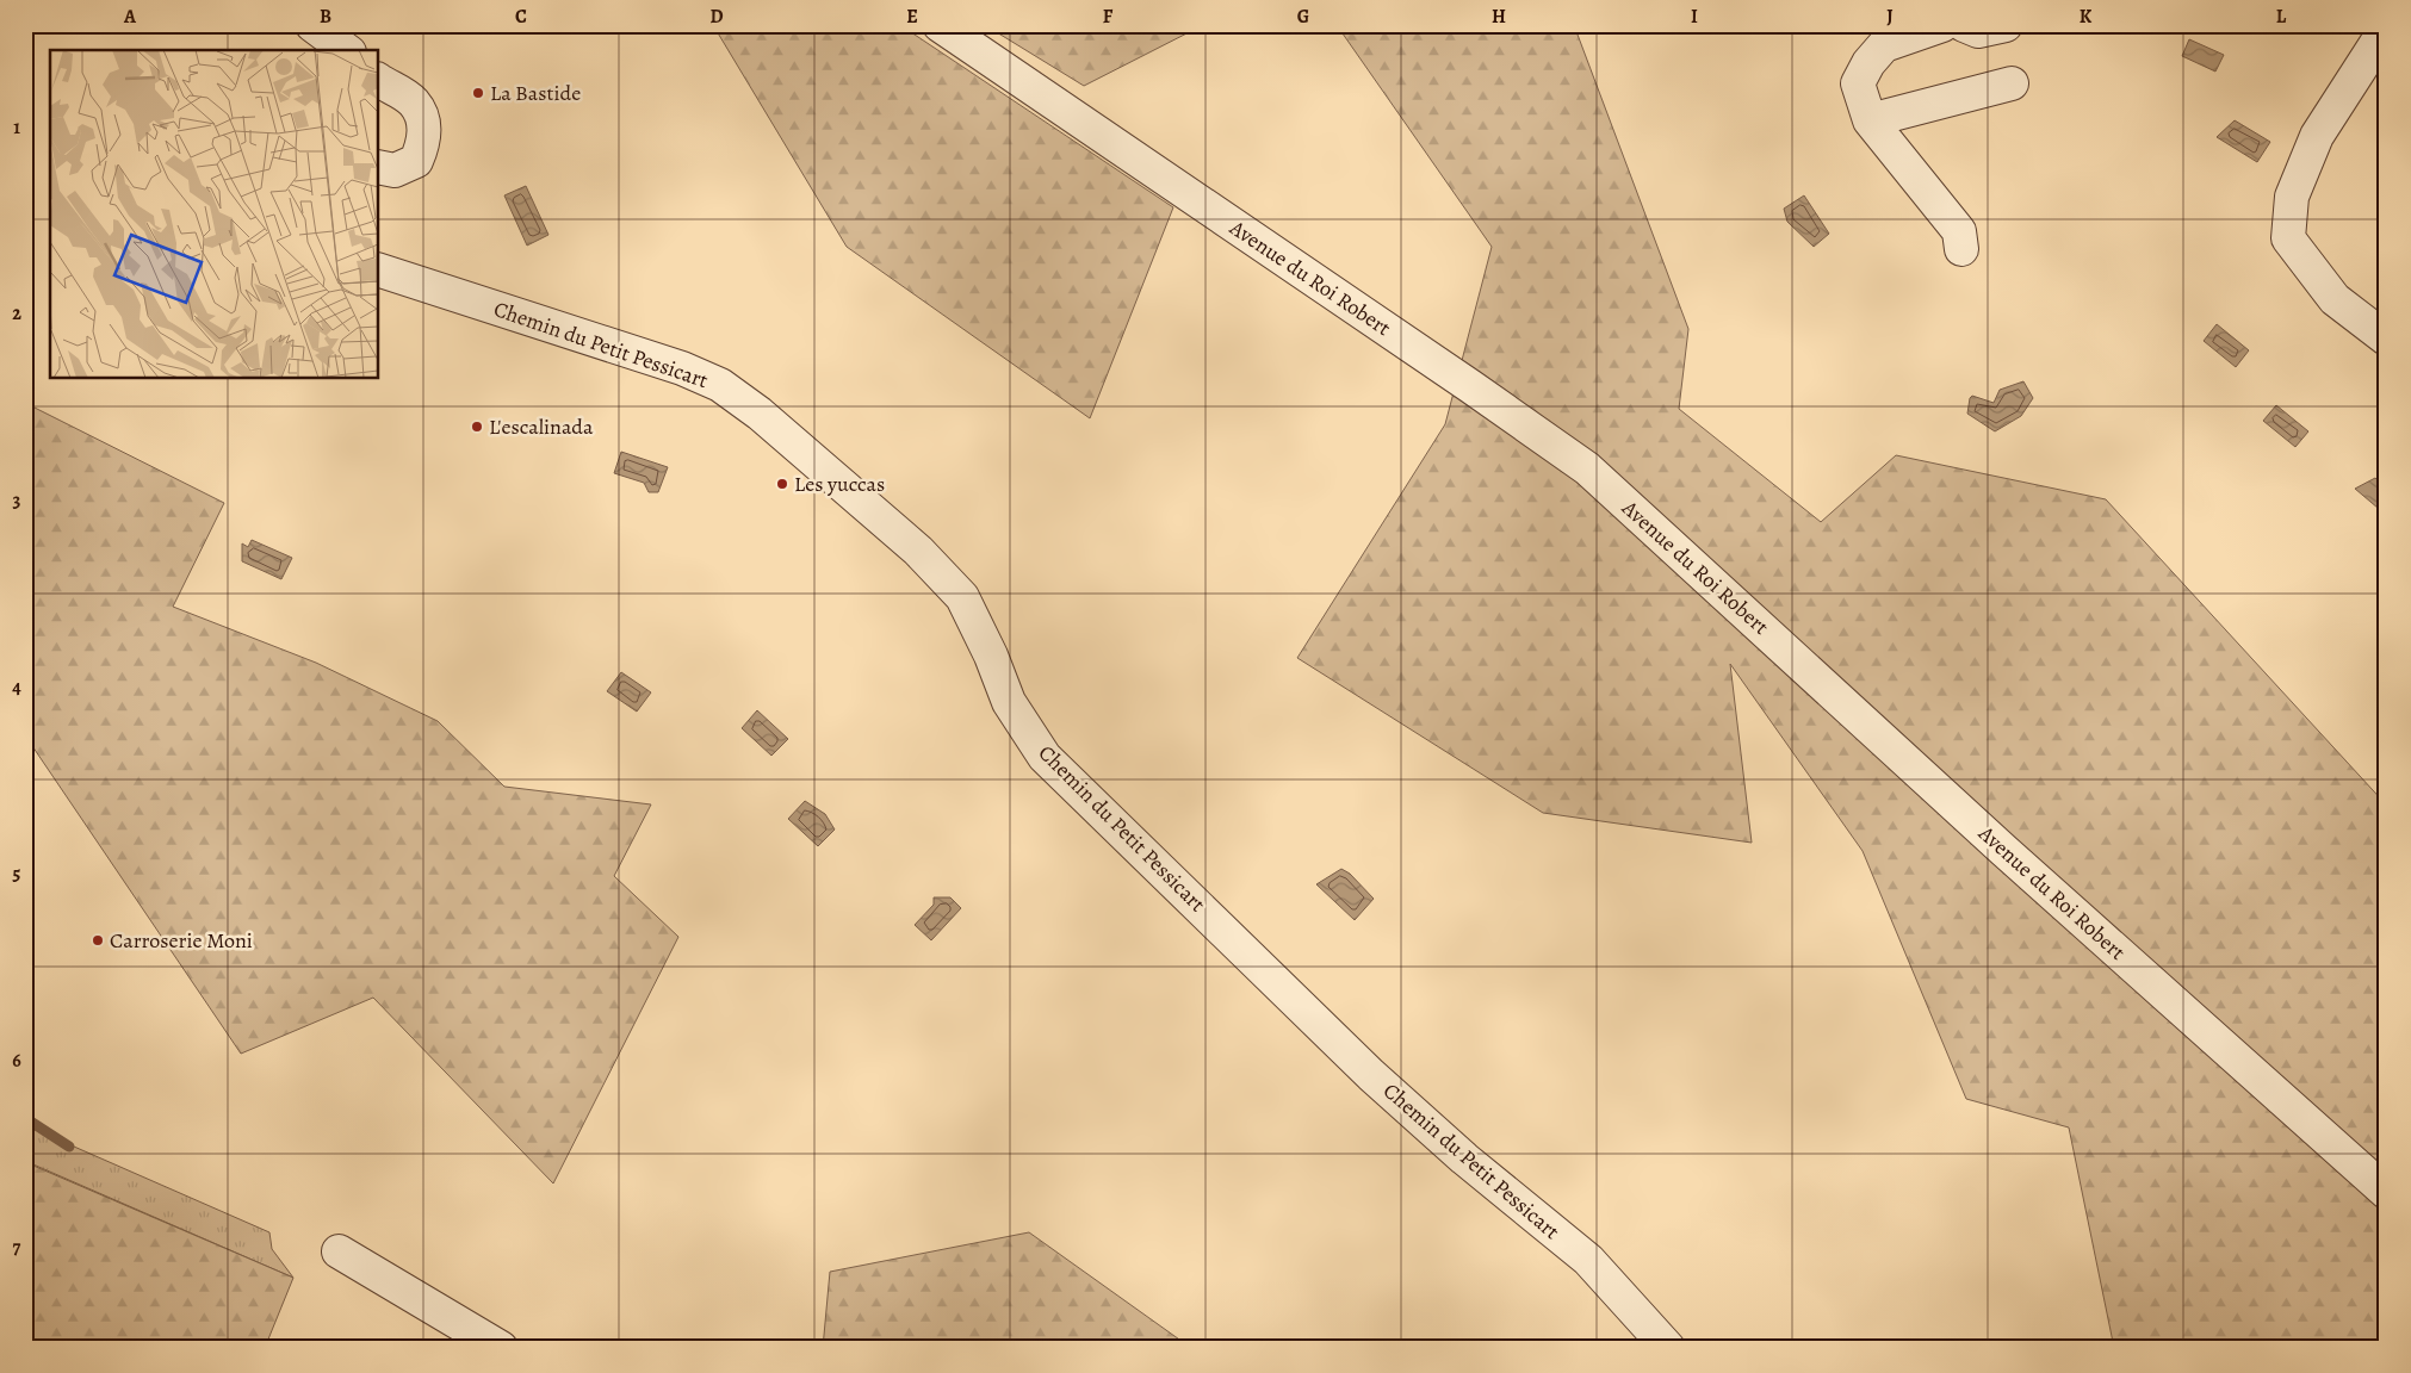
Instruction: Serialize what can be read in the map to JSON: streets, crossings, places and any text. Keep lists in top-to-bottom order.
{
  "streets": {
    "street": ["Avenue du Roi Robert", "Chemin du Petit Pessicart"]
  },
  "places": [
    "La Bastide",
    "L'escalinada",
    "Les yuccas",
    "Carroserie Moni"
  ],
  "grid": {
    "columns": [
      "A",
      "B",
      "C",
      "D",
      "E",
      "F",
      "G",
      "H",
      "I",
      "J",
      "K",
      "L"
    ],
    "rows": [
      "1",
      "2",
      "3",
      "4",
      "5",
      "6",
      "7"
    ]
  }
}
